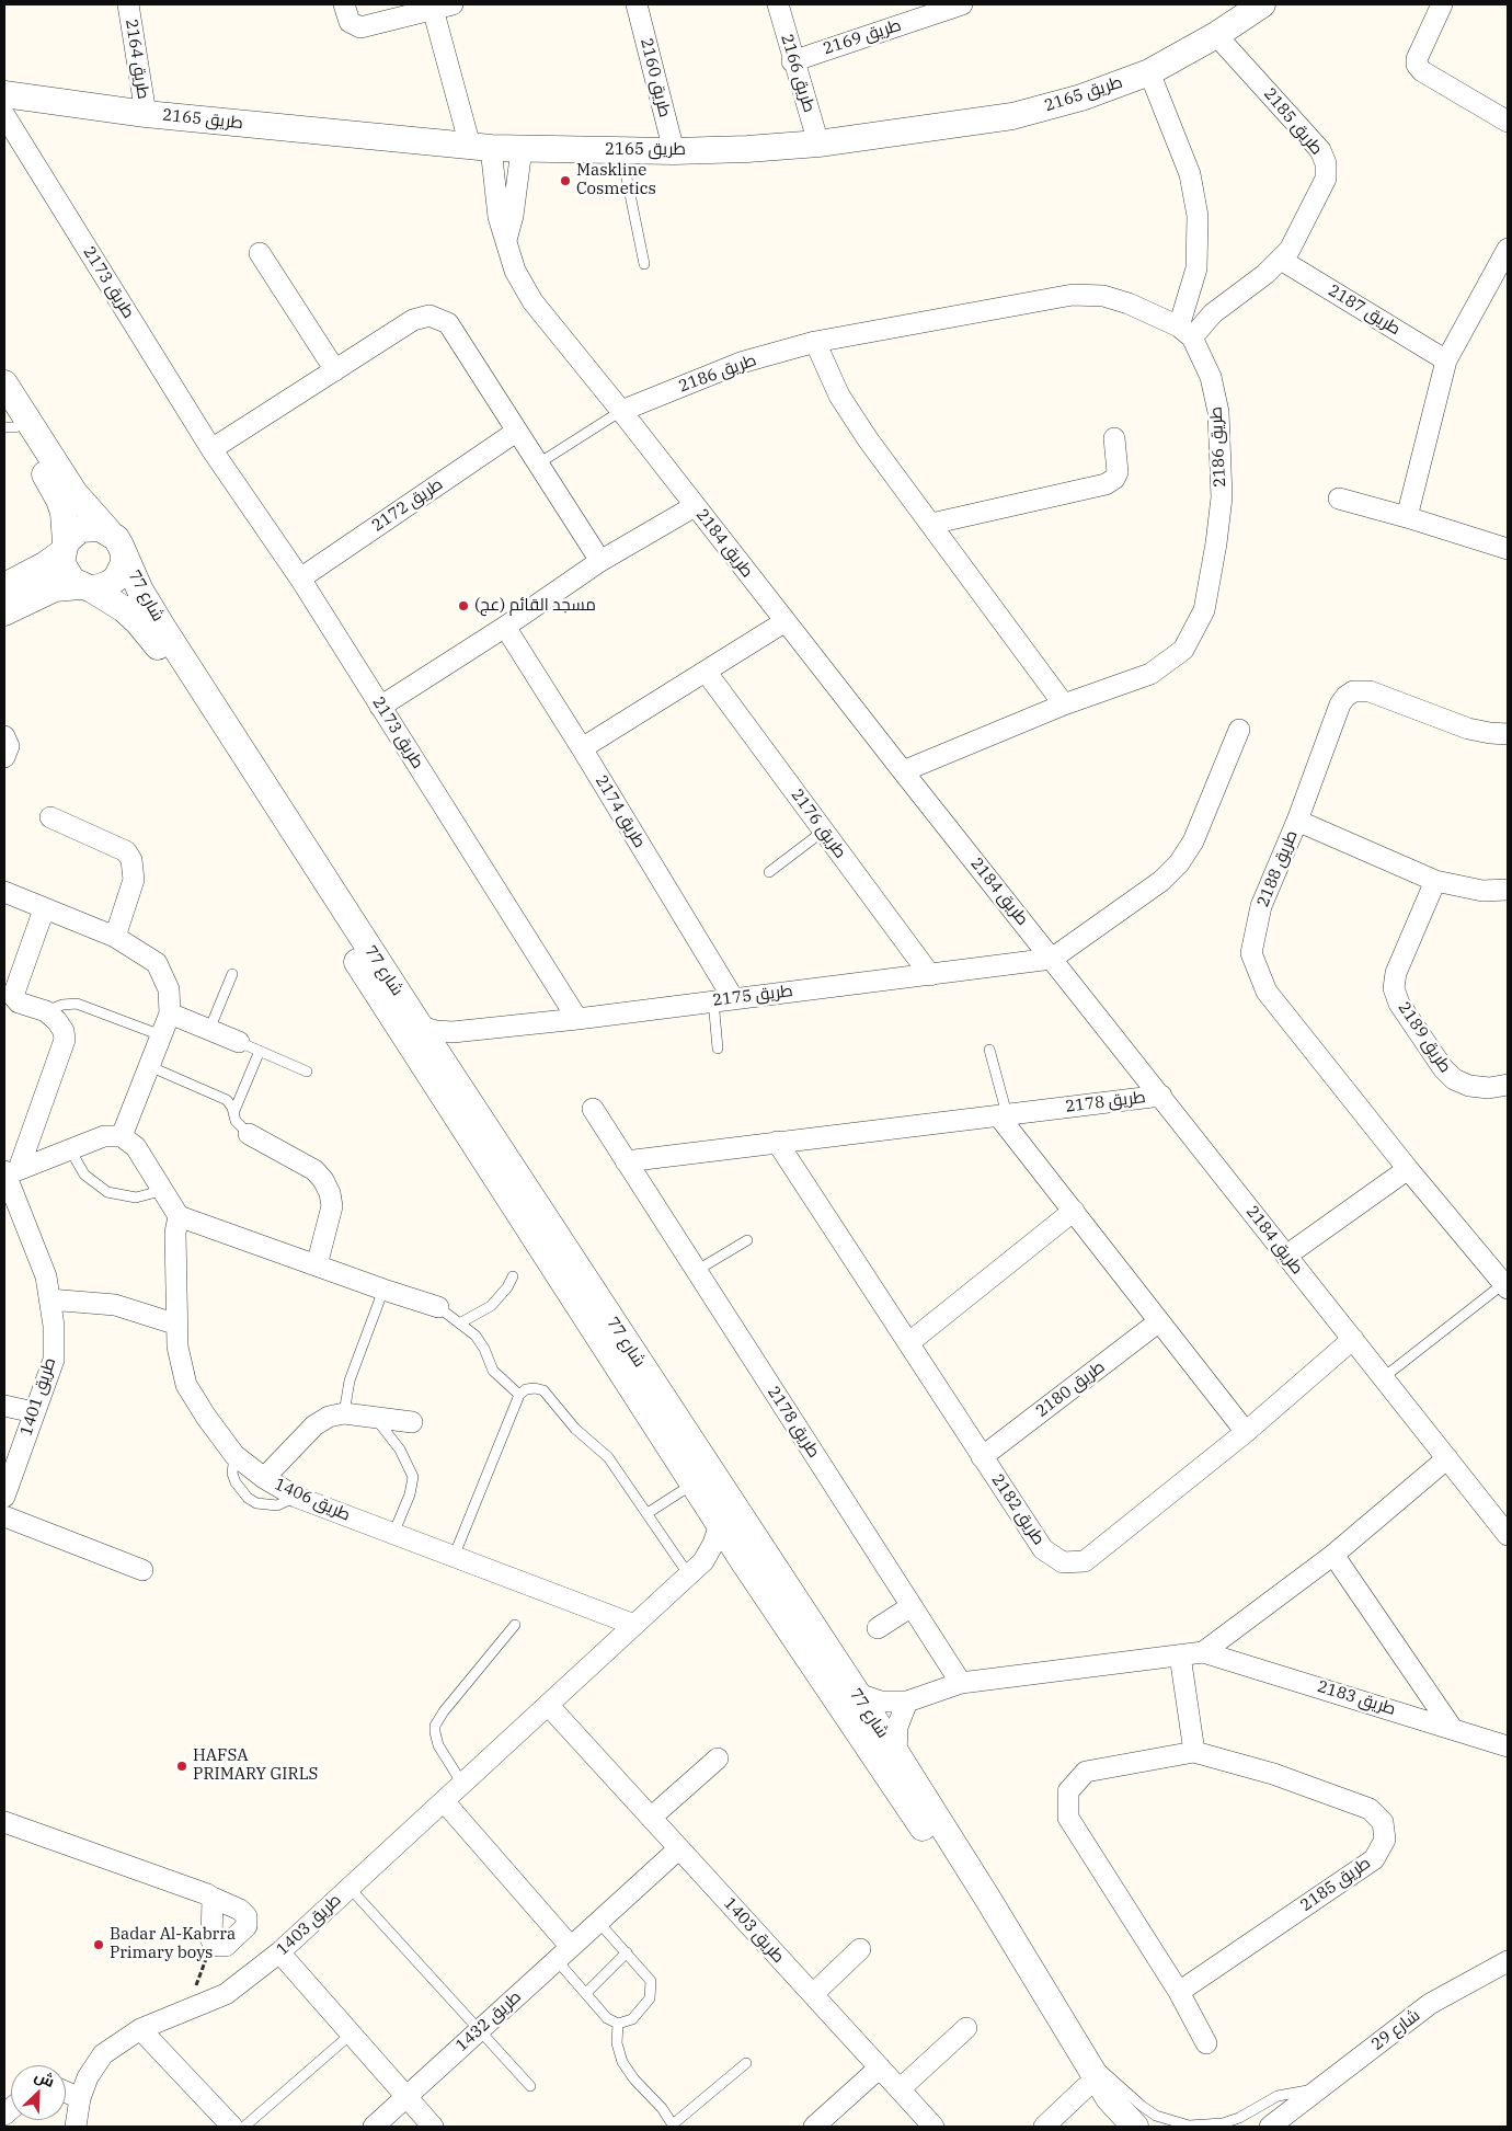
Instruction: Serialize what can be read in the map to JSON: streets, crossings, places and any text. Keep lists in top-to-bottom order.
{
  "streets": {
    "street": [
      "طريق 2169",
      "طريق 2164",
      "طريق 2166",
      "طريق 2160",
      "طريق 2165",
      "طريق 2185",
      "طريق 2173",
      "طريق 2187",
      "طريق 2186",
      "طريق 2172",
      "طريق 2184",
      "شارع 77",
      "طريق 2174",
      "طريق 2176",
      "طريق 2188",
      "طريق 2175",
      "طريق 2189",
      "طريق 2178",
      "طريق 2180",
      "طريق 1401",
      "طريق 1406",
      "طريق 2182",
      "طريق 2183",
      "طريق 1403",
      "طريق 1432",
      "شارع 29"
    ]
  },
  "crossings": [
    ["طريق 2169", "طريق 2166"],
    ["طريق 2164", "طريق 2165"],
    ["طريق 2166", "طريق 2165"],
    ["طريق 2160", "طريق 2165"],
    ["طريق 2165", "طريق 2185"],
    ["طريق 2165", "طريق 2184"],
    ["طريق 2185", "طريق 2187"],
    ["طريق 2185", "طريق 2186"],
    ["طريق 2173", "طريق 2172"],
    ["طريق 2173", "طريق 2175"],
    ["طريق 2186", "طريق 2184"],
    ["طريق 2184", "طريق 2175"],
    ["طريق 2184", "طريق 2178"],
    ["طريق 2184", "طريق 2182"],
    ["طريق 2184", "طريق 2183"],
    ["شارع 77", "طريق 2175"],
    ["شارع 77", "طريق 2183"],
    ["شارع 77", "طريق 1403"],
    ["طريق 2174", "طريق 2175"],
    ["طريق 2176", "طريق 2175"],
    ["طريق 2178", "طريق 2182"],
    ["طريق 2178", "طريق 2183"],
    ["طريق 2180", "طريق 2182"],
    ["طريق 1406", "طريق 1403"],
    ["طريق 1403", "طريق 1432"]
  ],
  "places": [
    "Maskline Cosmetics",
    "مسجد القائم (عج)",
    "HAFSA PRIMARY GIRLS",
    "Badar Al-Kabrra Primary boys"
  ],
  "north": "top right"
}
